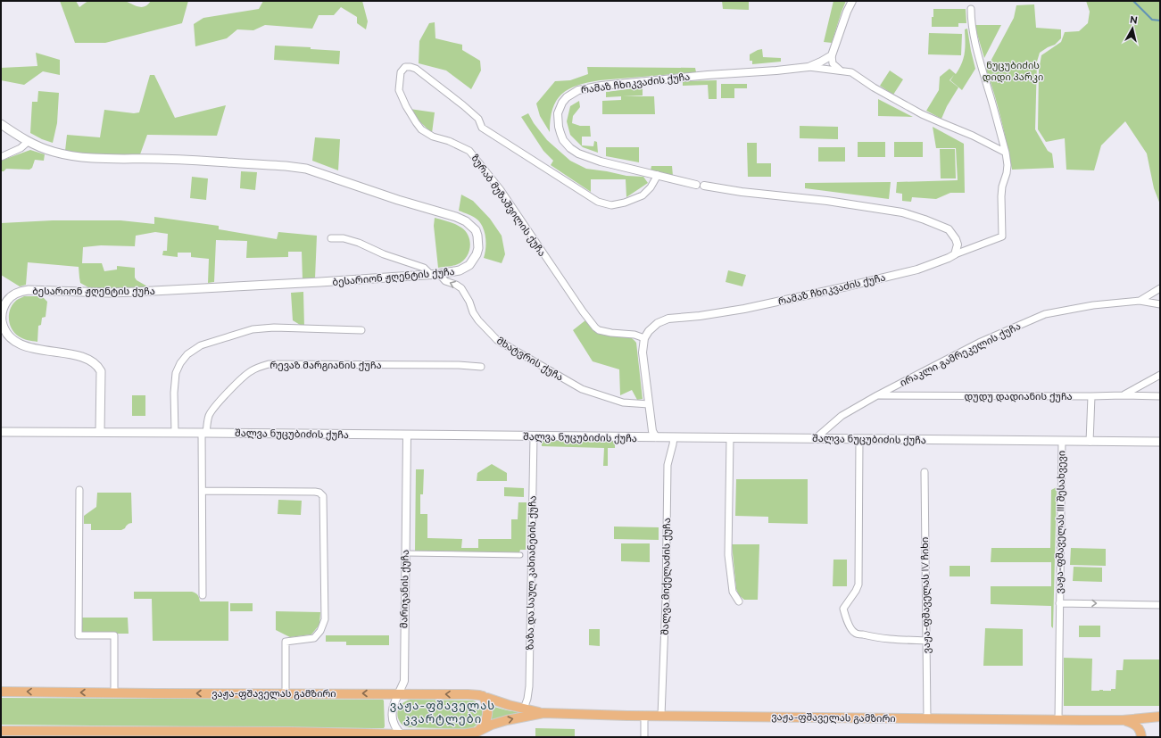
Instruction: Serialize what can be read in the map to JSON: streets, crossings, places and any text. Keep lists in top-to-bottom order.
{
  "streets": {
    "main road": ["ბესარიონ ჟღენტის ქუჩა", "შალვა ნუცუბიძის ქუჩა", "ვაჟა-ფშაველას გამზირი"],
    "street": [
      "რამაზ ჩხიკვაძის ქუჩა",
      "ზურაბ მუზაშვილის ქუჩა",
      "ირაკლი გამრეკელის ქუჩა",
      "მხატვრის ქუჩა",
      "რევაზ მარგიანის ქუჩა",
      "დუდუ დადიანის ქუჩა",
      "ვაჟა-ფშაველას III შესახვევი",
      "ზაზა და საულ კახიანების ქუჩა",
      "შალვა მიქელაძის ქუჩა",
      "მარიჯანის ქუჩა",
      "ვაჟა-ფშაველას IV ჩიხი"
    ]
  },
  "crossings": [
    ["რამაზ ჩხიკვაძის ქუჩა", "ზურაბ მუზაშვილის ქუჩა"],
    ["ბესარიონ ჟღენტის ქუჩა", "მხატვრის ქუჩა"],
    ["ბესარიონ ჟღენტის ქუჩა", "შალვა ნუცუბიძის ქუჩა"],
    ["ირაკლი გამრეკელის ქუჩა", "დუდუ დადიანის ქუჩა"],
    ["ირაკლი გამრეკელის ქუჩა", "შალვა ნუცუბიძის ქუჩა"],
    ["რევაზ მარგიანის ქუჩა", "შალვა ნუცუბიძის ქუჩა"],
    ["შალვა ნუცუბიძის ქუჩა", "ვაჟა-ფშაველას III შესახვევი"],
    ["შალვა ნუცუბიძის ქუჩა", "ზაზა და საულ კახიანების ქუჩა"],
    ["შალვა ნუცუბიძის ქუჩა", "შალვა მიქელაძის ქუჩა"],
    ["შალვა ნუცუბიძის ქუჩა", "მარიჯანის ქუჩა"],
    ["ვაჟა-ფშაველას III შესახვევი", "ვაჟა-ფშაველას გამზირი"],
    ["ზაზა და საულ კახიანების ქუჩა", "ვაჟა-ფშაველას გამზირი"],
    ["შალვა მიქელაძის ქუჩა", "ვაჟა-ფშაველას გამზირი"],
    ["მარიჯანის ქუჩა", "ვაჟა-ფშაველას გამზირი"],
    ["ვაჟა-ფშაველას IV ჩიხი", "ვაჟა-ფშაველას გამზირი"]
  ],
  "one_way": ["მხატვრის ქუჩა"],
  "districts": ["ვაჟა-ფშაველას კვარტლები"],
  "parks": ["ნუცუბიძის დიდი პარკი"],
  "north": "top"
}
